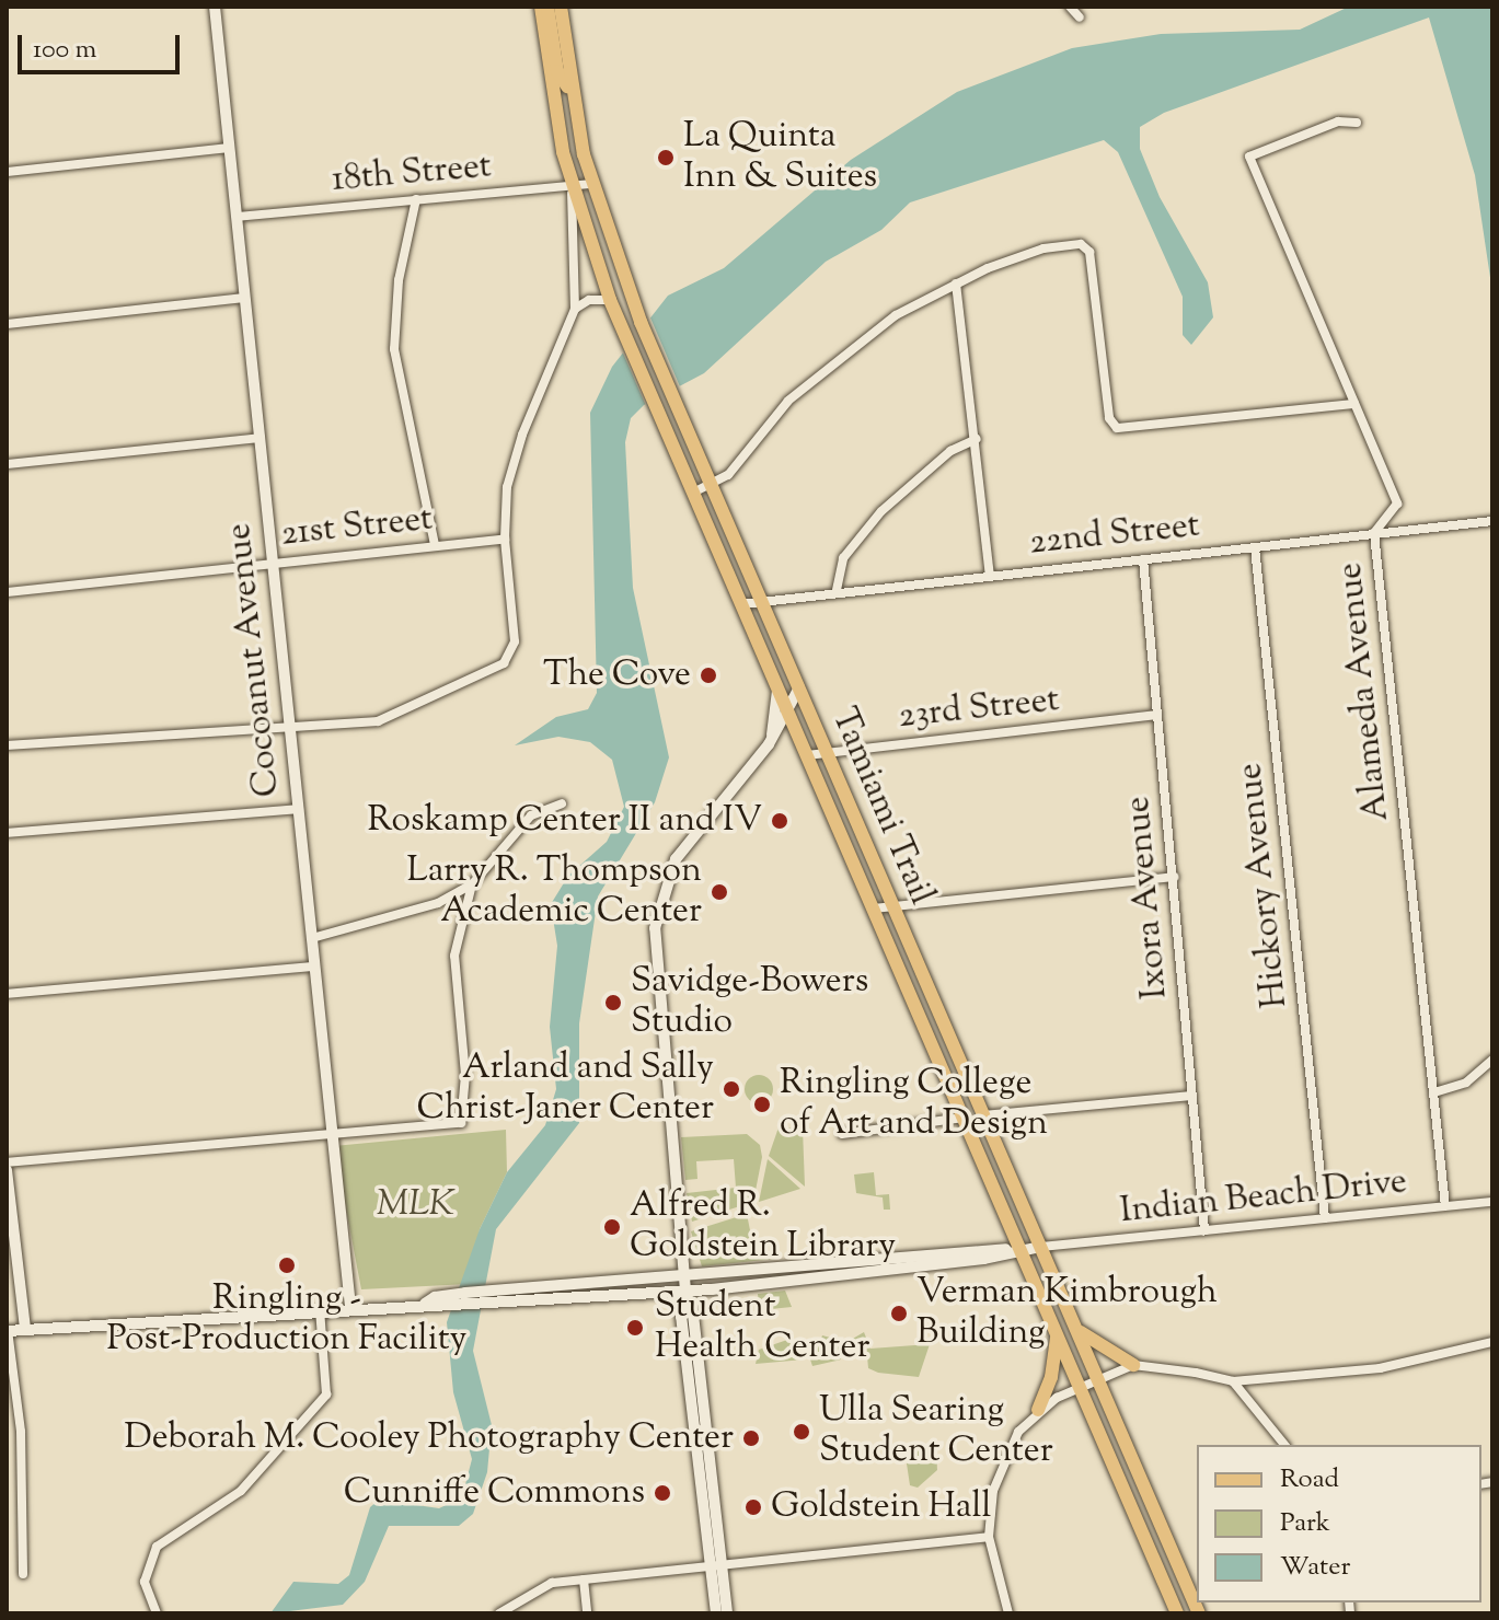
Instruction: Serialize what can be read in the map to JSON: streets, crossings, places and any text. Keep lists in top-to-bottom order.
{
  "streets": {
    "main road": ["Tamiami Trail"],
    "street": [
      "18th Street",
      "21st Street",
      "22nd Street",
      "Cocoanut Avenue",
      "Alameda Avenue",
      "23rd Street",
      "Hickory Avenue",
      "Ixora Avenue",
      "Indian Beach Drive"
    ]
  },
  "crossings": [
    ["18th Street", "Cocoanut Avenue"],
    ["18th Street", "Tamiami Trail"],
    ["21st Street", "Cocoanut Avenue"],
    ["22nd Street", "Alameda Avenue"],
    ["22nd Street", "Tamiami Trail"],
    ["22nd Street", "Hickory Avenue"],
    ["22nd Street", "Ixora Avenue"],
    ["Alameda Avenue", "Indian Beach Drive"],
    ["23rd Street", "Tamiami Trail"],
    ["23rd Street", "Ixora Avenue"],
    ["Tamiami Trail", "Indian Beach Drive"],
    ["Hickory Avenue", "Indian Beach Drive"],
    ["Ixora Avenue", "Indian Beach Drive"]
  ],
  "parks": ["MLK"],
  "places": [
    "La Quinta Inn & Suites",
    "The Cove",
    "Roskamp Center II and IV",
    "Larry R. Thompson Academic Center",
    "Savidge-Bowers Studio",
    "Arland and Sally Christ-Janer Center",
    "Ringling College of Art and Design",
    "Alfred R. Goldstein Library",
    "Ringling - Post-Production Facility",
    "Verman Kimbrough Building",
    "Student Health Center",
    "Ulla Searing Student Center",
    "Deborah M. Cooley Photography Center",
    "Cunniffe Commons",
    "Goldstein Hall"
  ],
  "legend": ["Road", "Park", "Water"],
  "scale_bar": "100 m"
}
